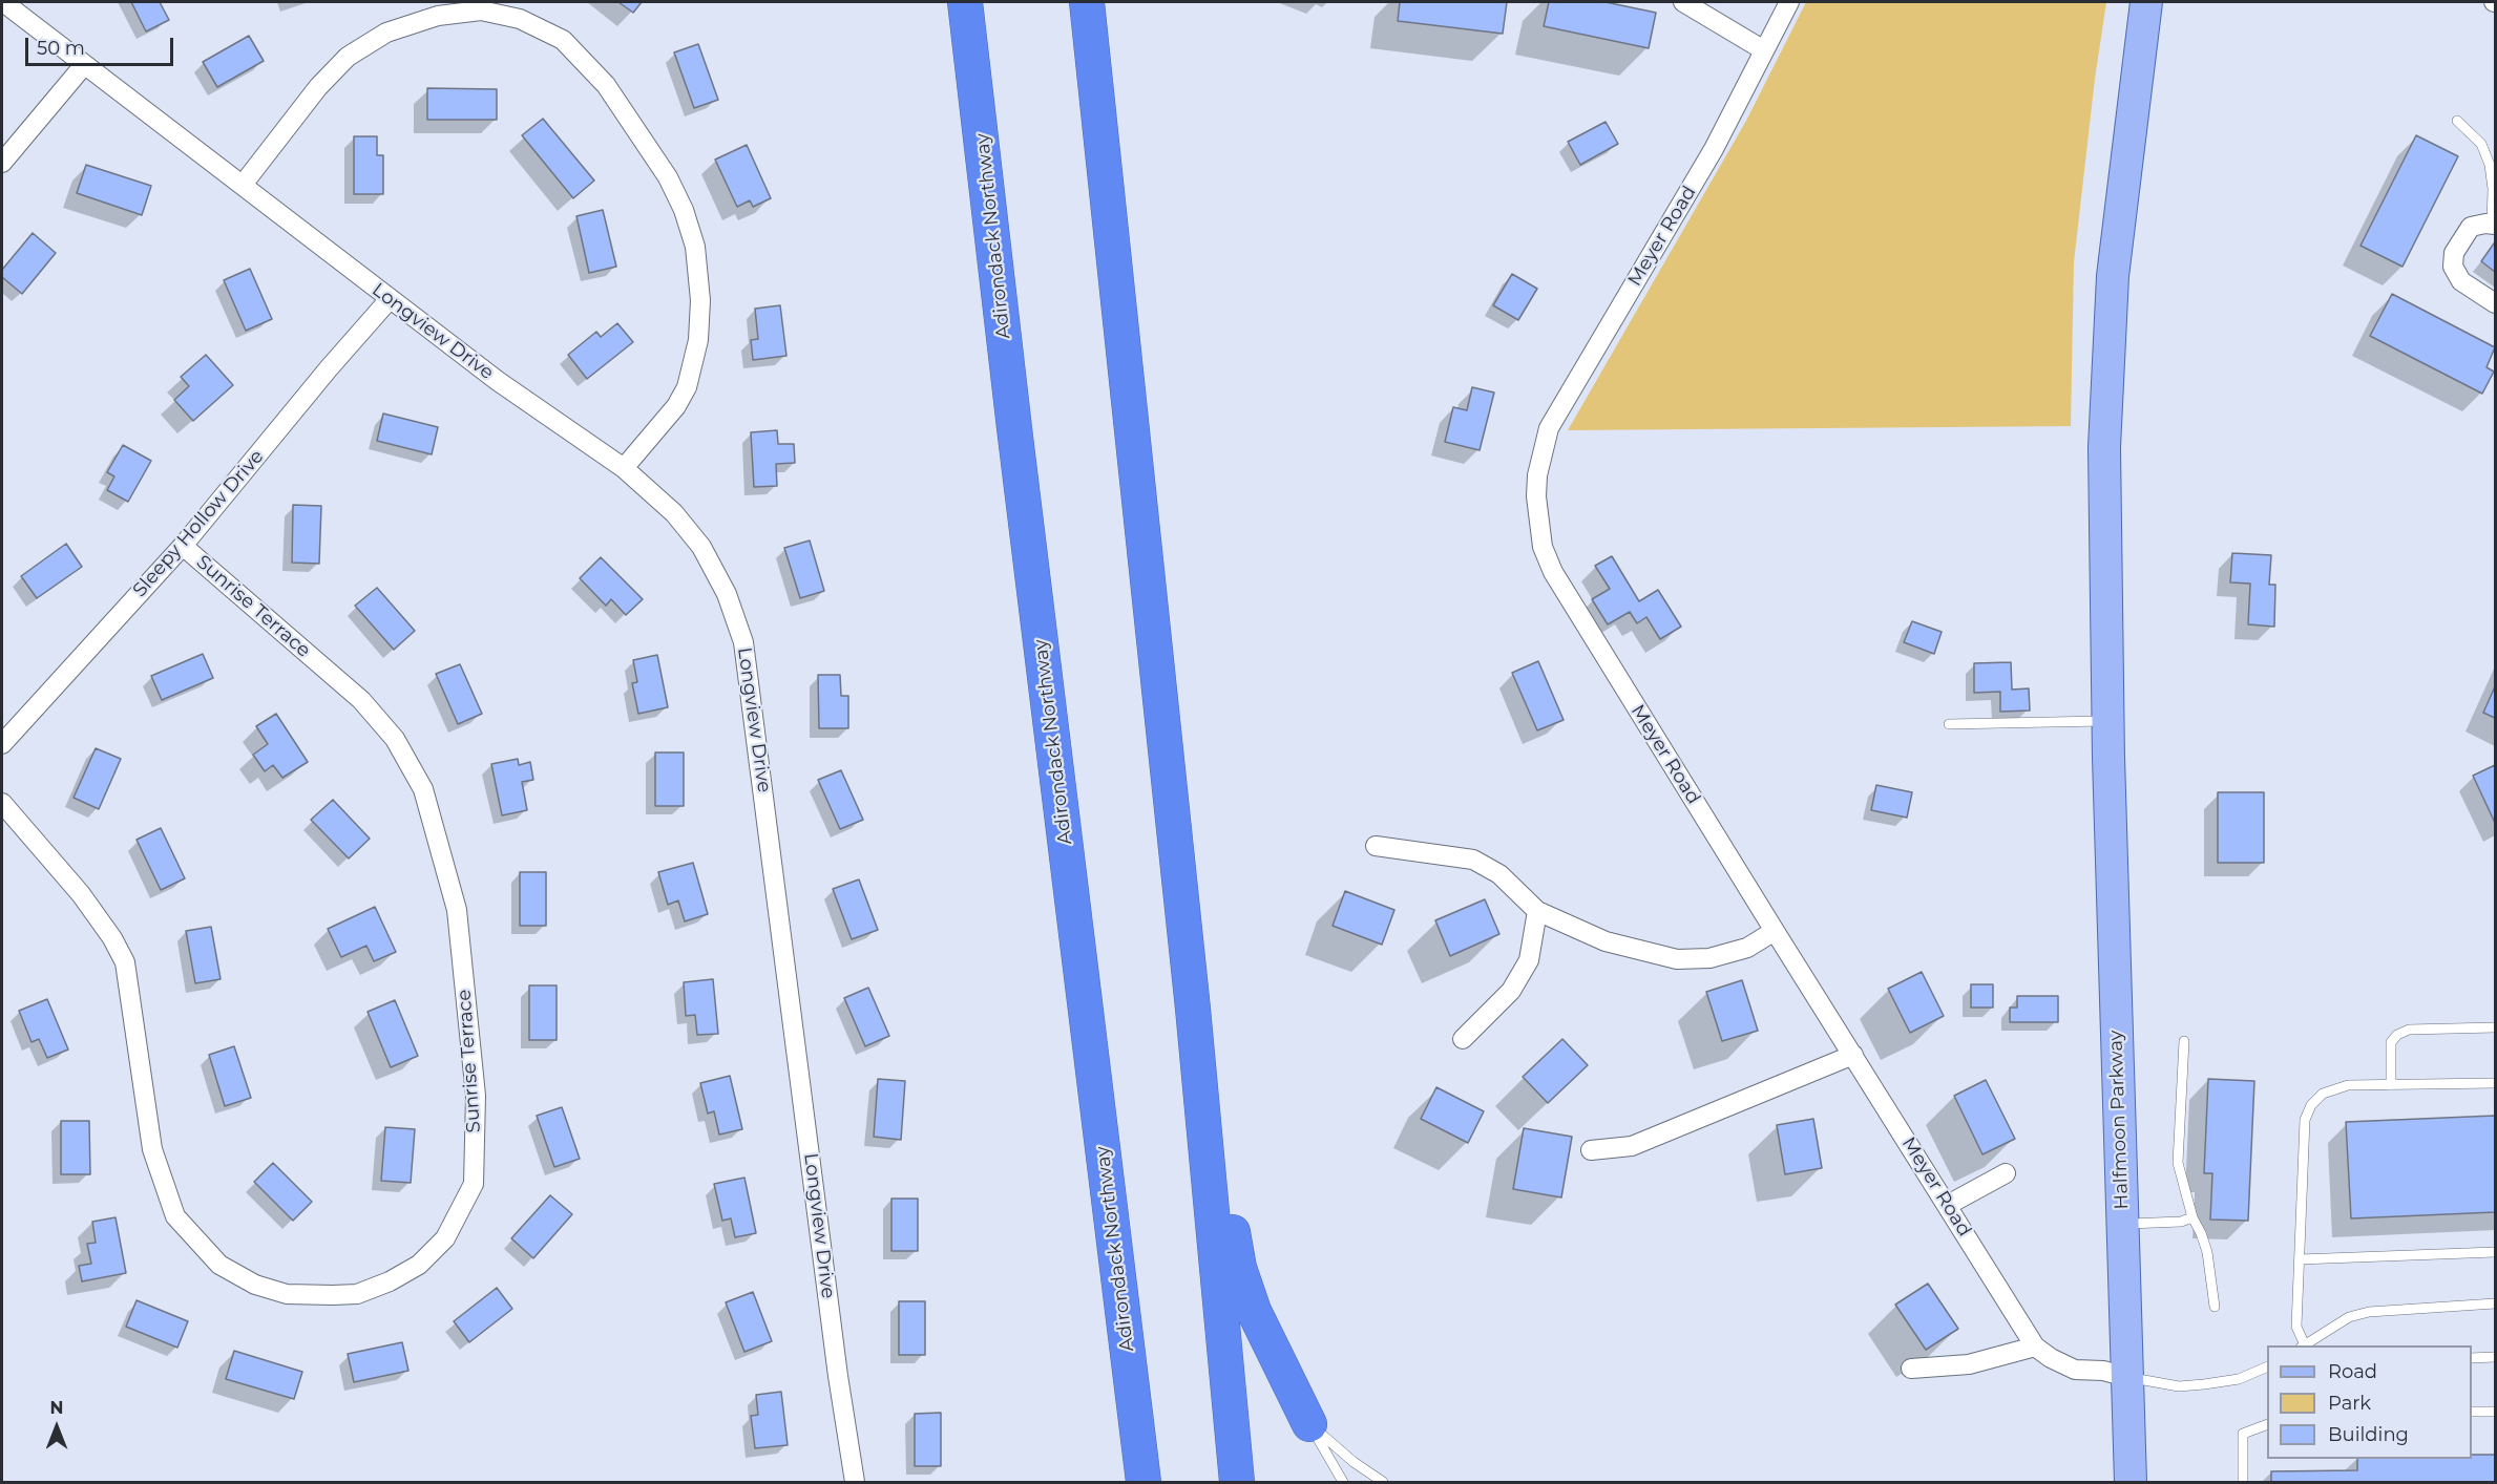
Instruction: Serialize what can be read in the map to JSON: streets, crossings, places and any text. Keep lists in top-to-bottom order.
{
  "streets": {
    "highway": ["Adirondack Northway"],
    "main road": ["Halfmoon Parkway"],
    "street": [
      "Meyer Road",
      "Longview Drive",
      "Sleepy Hollow Drive",
      "Sunrise Terrace"
    ]
  },
  "crossings": [
    ["Meyer Road", "Halfmoon Parkway"],
    ["Longview Drive", "Sleepy Hollow Drive"],
    ["Sleepy Hollow Drive", "Sunrise Terrace"]
  ],
  "legend": ["Road", "Park", "Building"],
  "scale_bar": "50 m",
  "north": "top"
}
